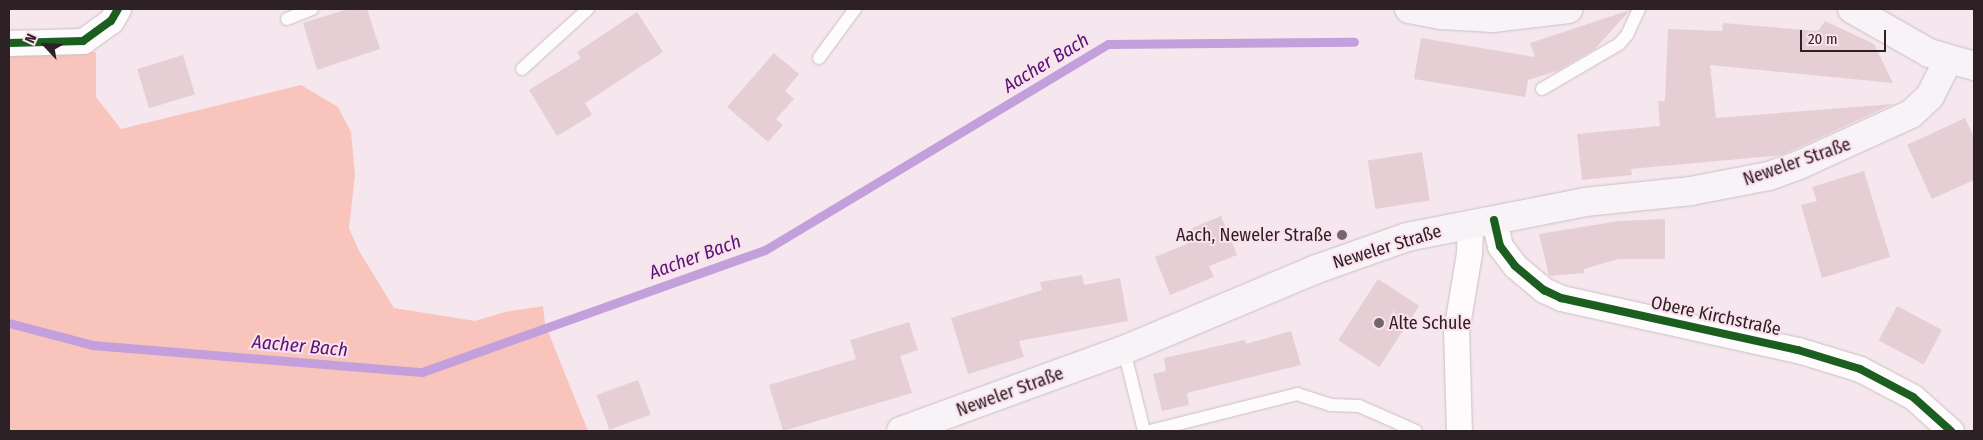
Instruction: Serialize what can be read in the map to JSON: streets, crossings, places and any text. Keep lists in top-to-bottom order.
{
  "streets": {
    "main road": ["Neweler Straße"],
    "street": ["Obere Kirchstraße"]
  },
  "crossings": [
    ["Neweler Straße", "Obere Kirchstraße"]
  ],
  "water": ["Aacher Bach"],
  "places": ["Aach, Neweler Straße", "Alte Schule"],
  "scale_bar": "20 m",
  "north": "top left"
}
